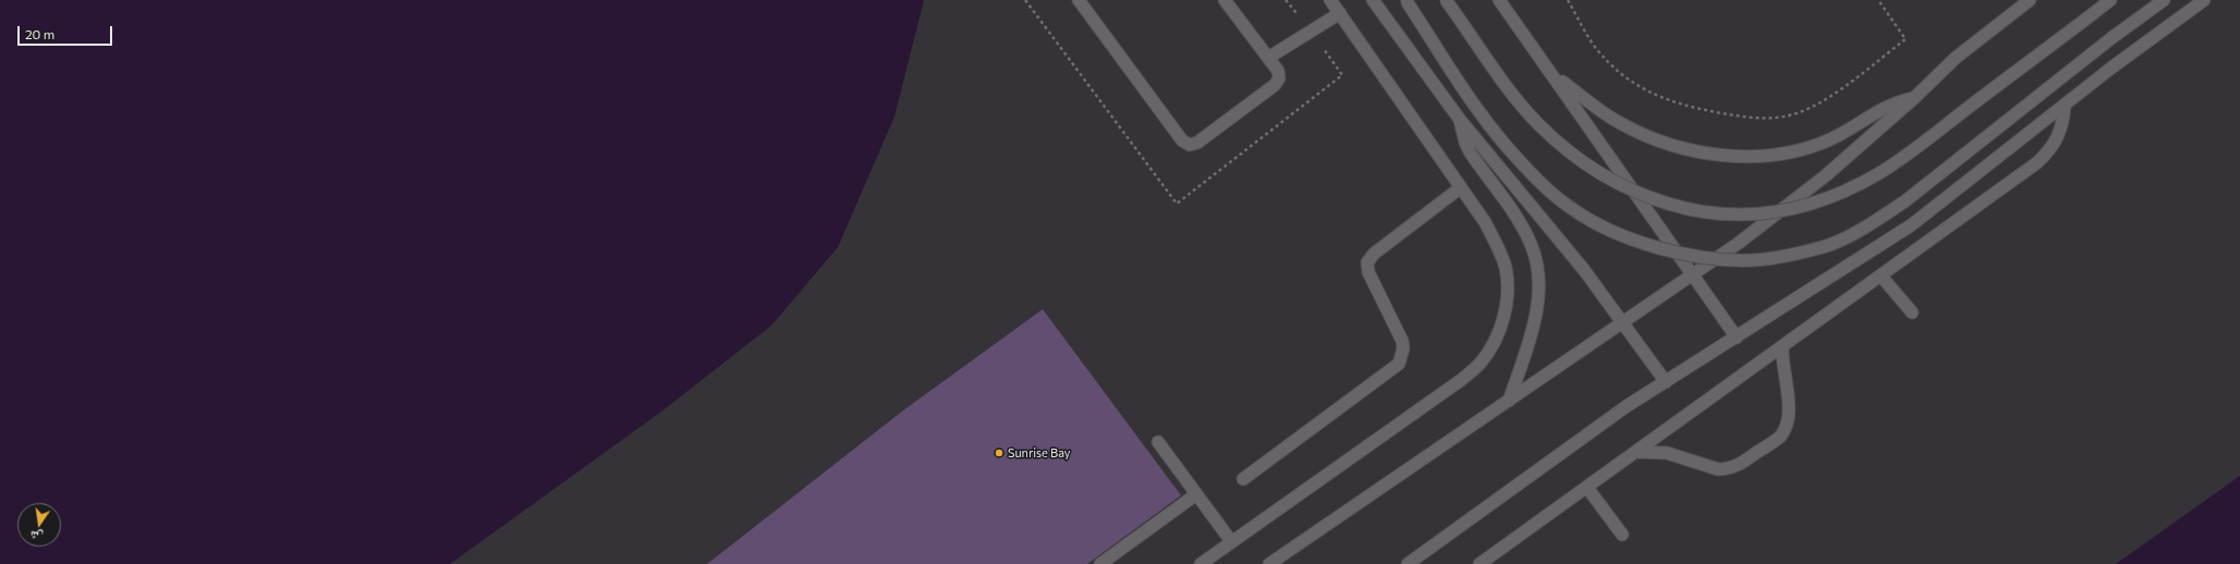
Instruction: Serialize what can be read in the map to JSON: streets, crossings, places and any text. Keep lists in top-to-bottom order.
{
  "places": ["Sunrise Bay"],
  "scale_bar": "20 m",
  "north": "bottom"
}
